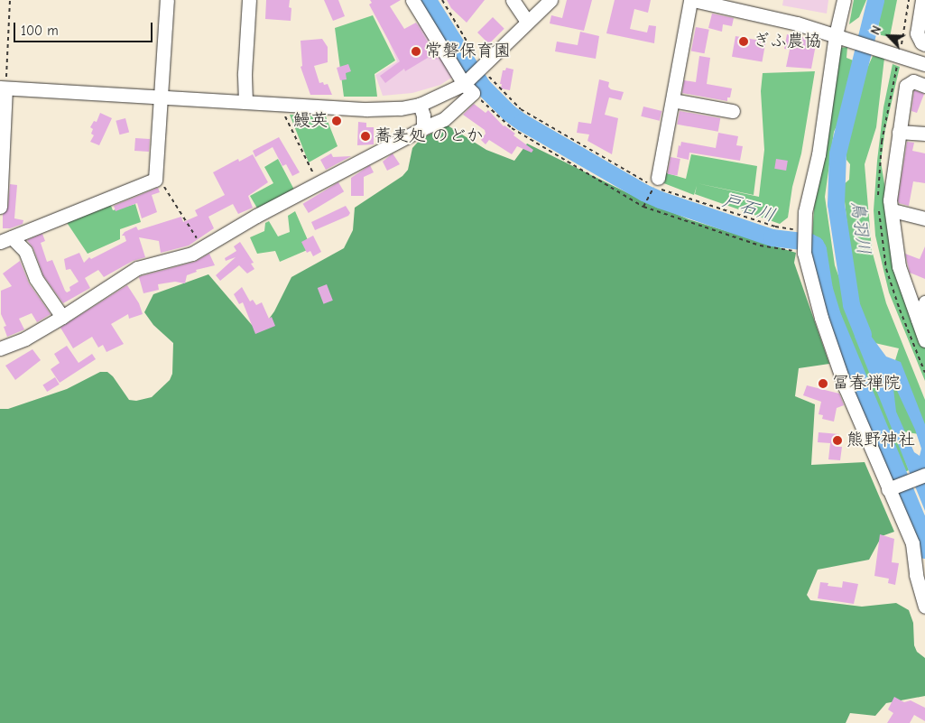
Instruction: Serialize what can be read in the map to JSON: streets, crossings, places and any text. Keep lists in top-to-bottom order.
{
  "water": ["戸石川", "鳥羽川"],
  "places": [
    "ぎふ農協",
    "常磐保育園",
    "鰻英",
    "蕎麦処 のどか",
    "冨春禅院",
    "熊野神社"
  ],
  "scale_bar": "100 m",
  "north": "top left"
}
